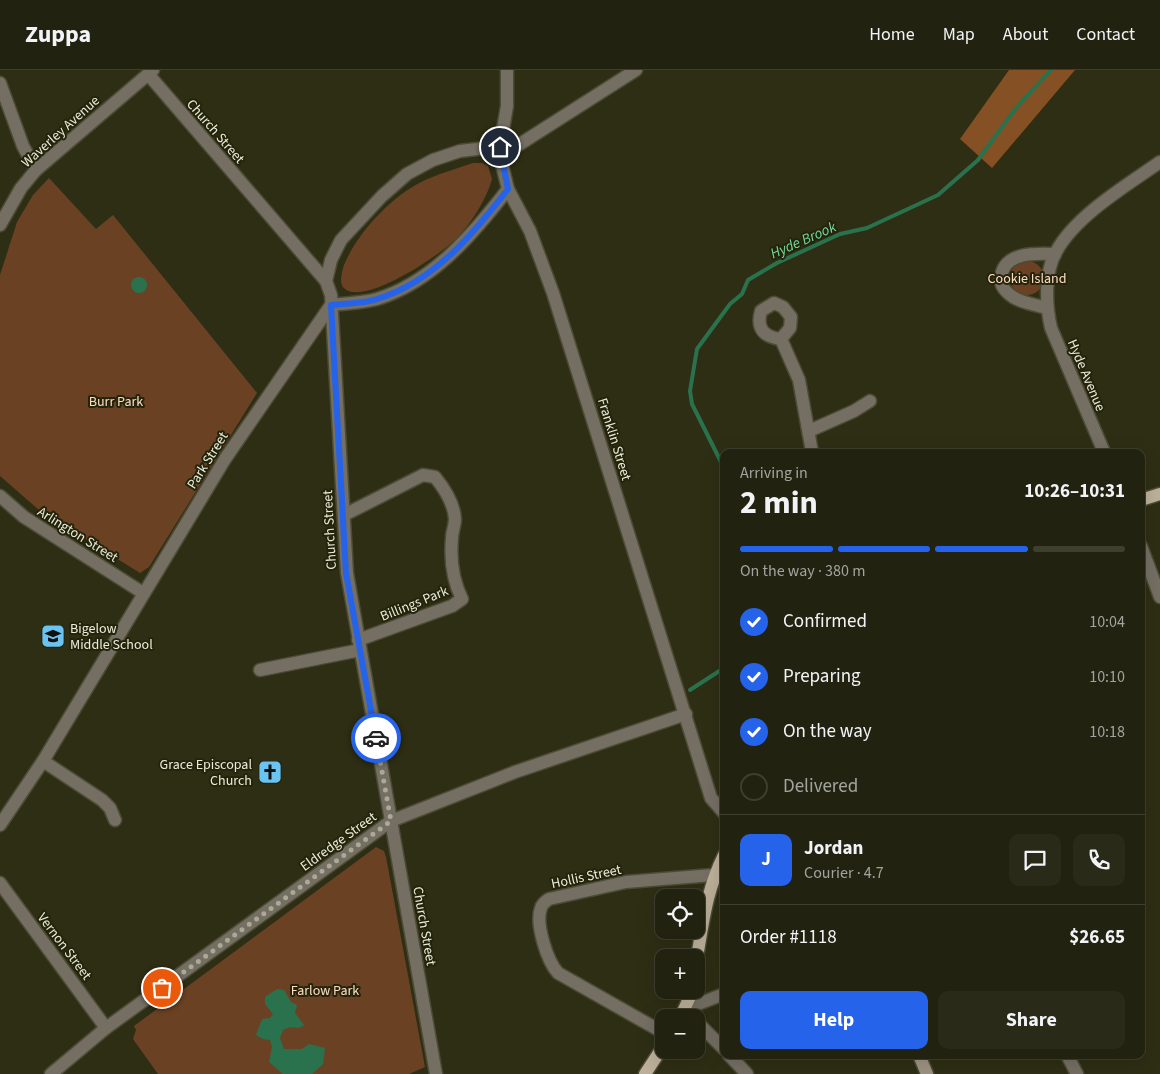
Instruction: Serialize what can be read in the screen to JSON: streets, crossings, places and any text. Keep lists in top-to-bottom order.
{
  "streets": {
    "street": [
      "Waverley Avenue",
      "Church Street",
      "Hyde Avenue",
      "Franklin Street",
      "Park Street",
      "Arlington Street",
      "Billings Park",
      "Eldredge Street",
      "Hollis Street",
      "Vernon Street"
    ]
  },
  "crossings": [
    ["Waverley Avenue", "Church Street"],
    ["Church Street", "Park Street"],
    ["Church Street", "Billings Park"],
    ["Church Street", "Eldredge Street"],
    ["Franklin Street", "Eldredge Street"],
    ["Park Street", "Arlington Street"],
    ["Eldredge Street", "Vernon Street"]
  ],
  "water": ["Hyde Brook"],
  "parks": ["Cookie Island", "Burr Park", "Farlow Park"],
  "places": {
    "school or university": ["Bigelow Middle School"],
    "church": ["Grace Episcopal Church"]
  },
  "page": {
    "header": "Zuppa",
    "nav": [
      "Home",
      "Map",
      "About",
      "Contact"
    ],
    "heading": ["2 min", "Arriving in", "10:26–10:31"],
    "panel": [
      "Jordan",
      "Courier · 4.7",
      "Order #1118",
      "$26.65"
    ],
    "bar": "On the way · 380 m",
    "list": [
      ["Confirmed", "10:04"],
      ["Preparing", "10:10"],
      ["On the way", "10:18"],
      "Delivered"
    ],
    "round": "J",
    "map_buttons": ["+", "−"],
    "buttons": ["Help", "Share"]
  }
}
